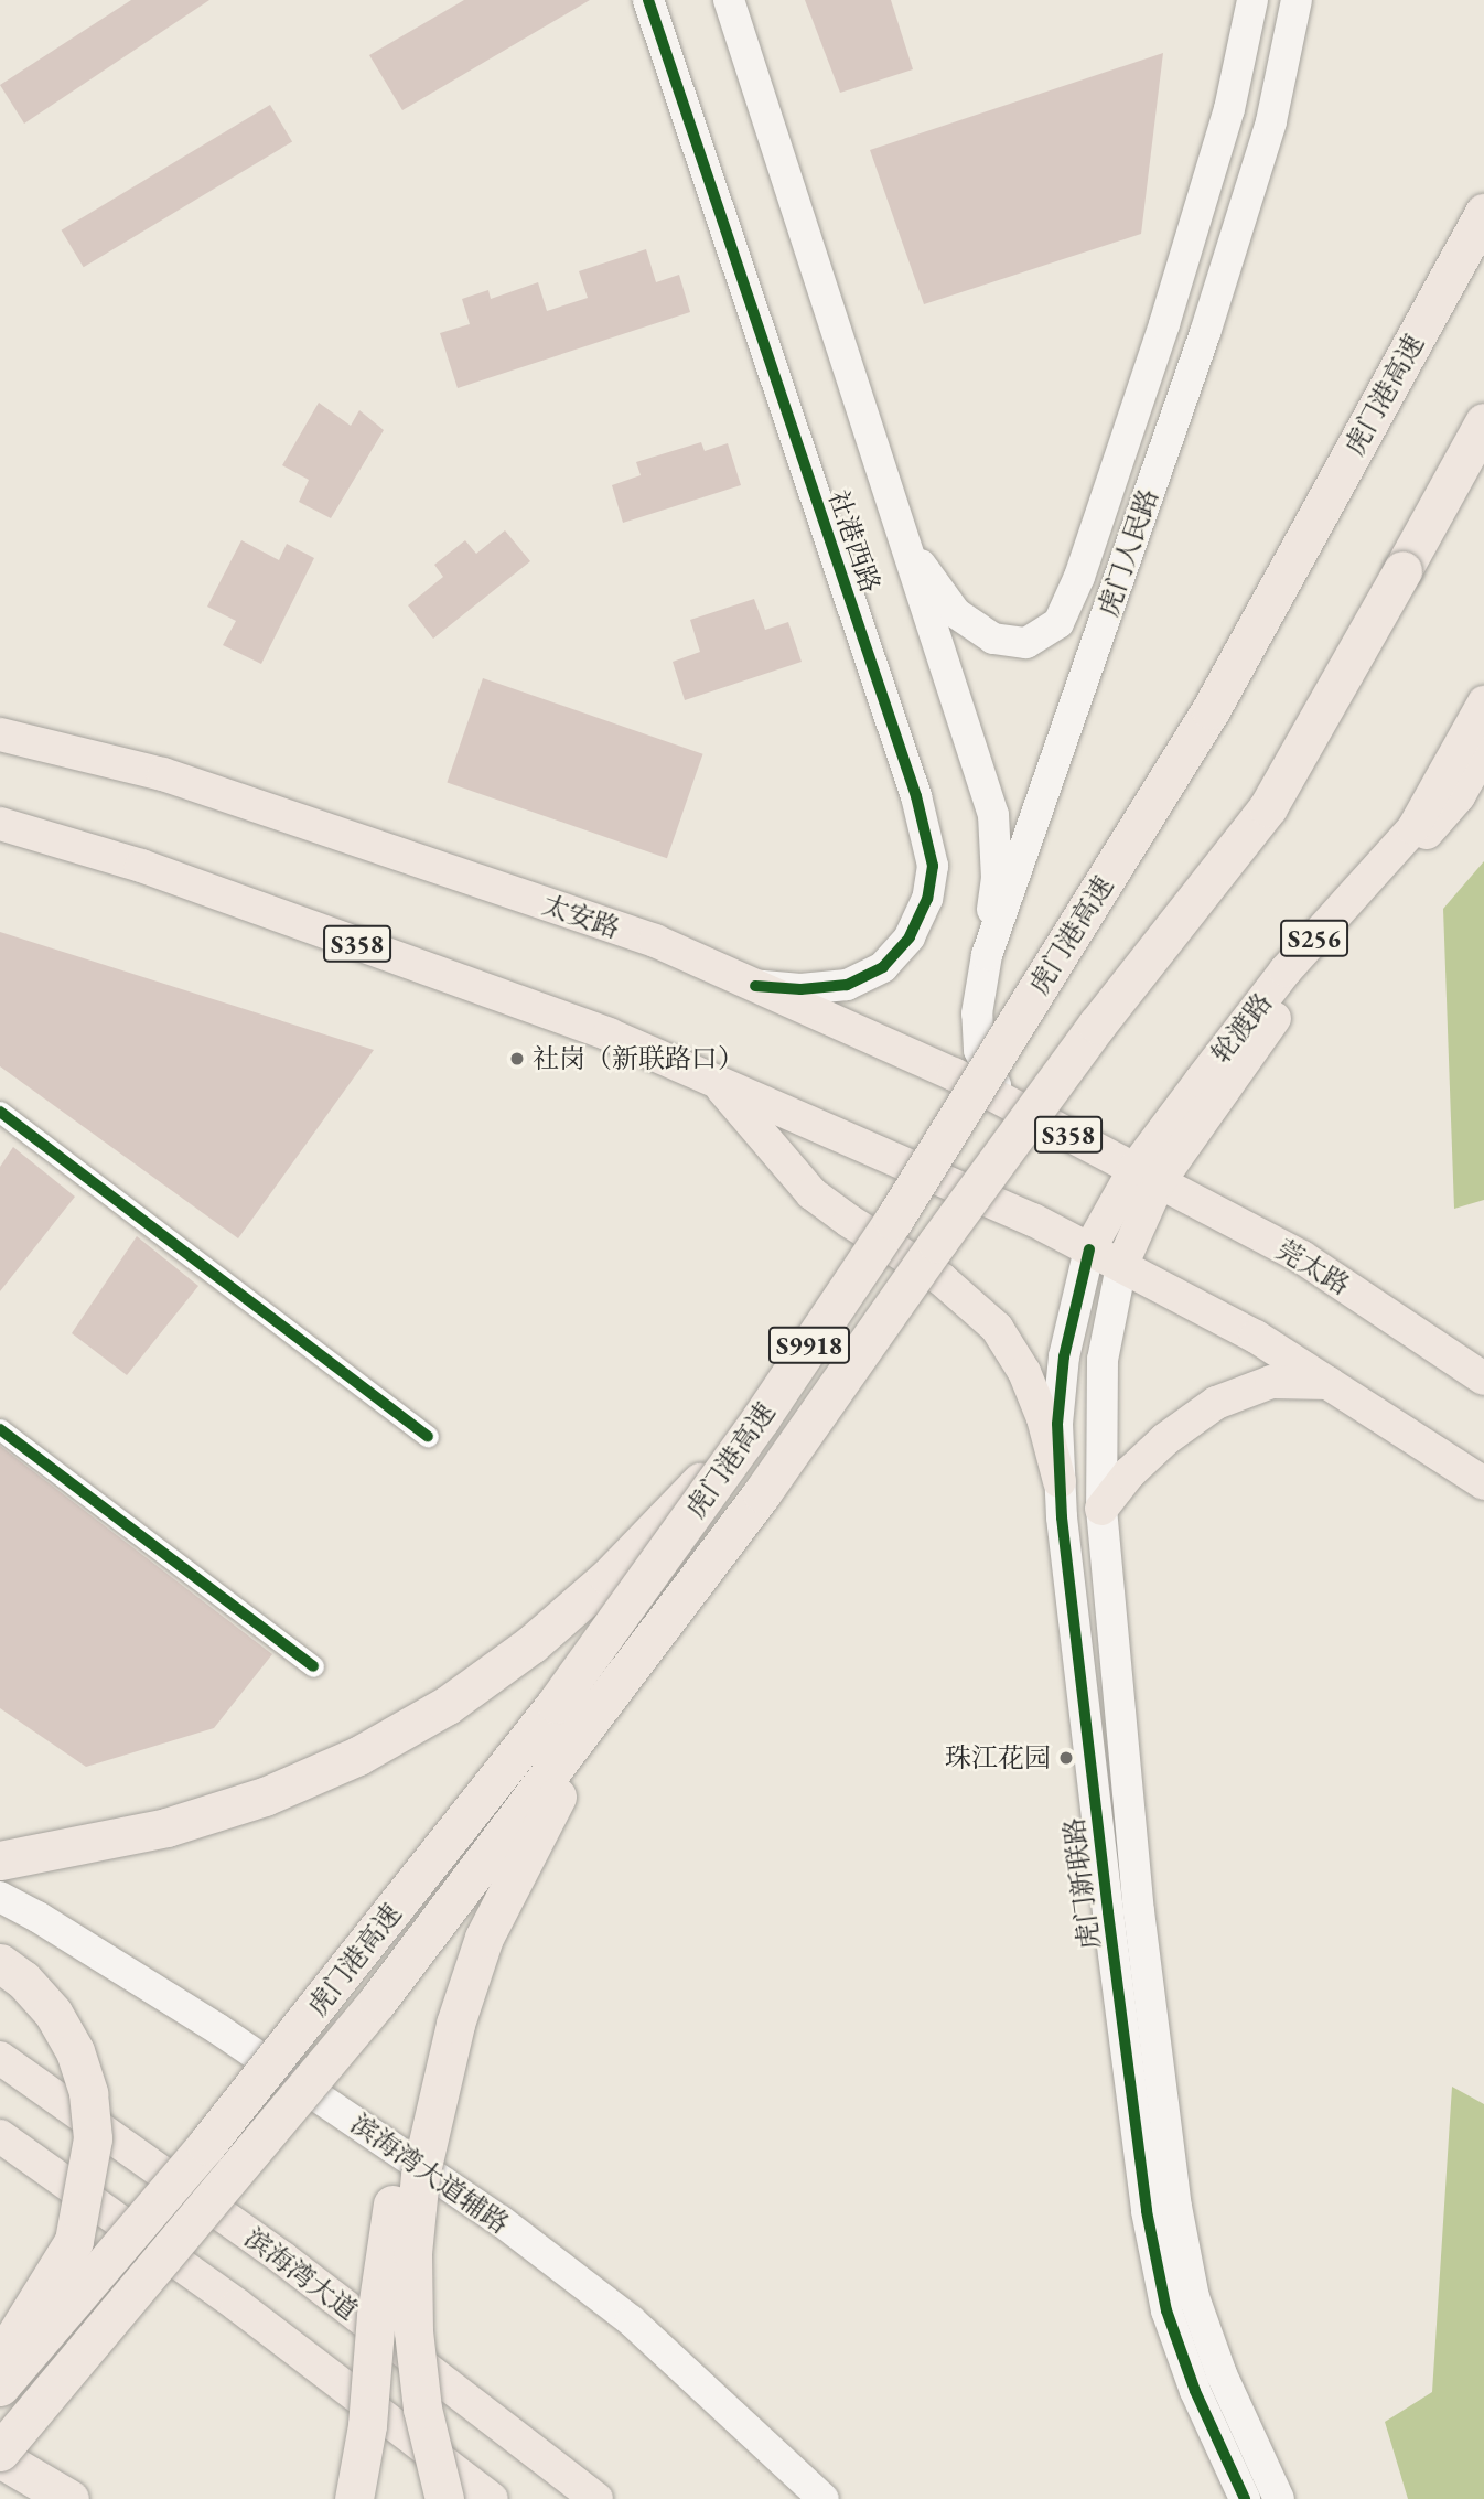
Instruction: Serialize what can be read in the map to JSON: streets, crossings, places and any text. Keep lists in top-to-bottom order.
{
  "streets": {
    "highway": ["虎门港高速", "S9918"],
    "main road": [
      "太安路",
      "S256",
      "S358",
      "轮渡路",
      "莞太路",
      "滨海湾大道"
    ],
    "street": [
      "社港西路",
      "虎门人民路",
      "虎门新联路",
      "滨海湾大道辅路"
    ]
  },
  "crossings": [
    ["社港西路", "虎门人民路"],
    ["社港西路", "太安路"],
    ["虎门人民路", "太安路"],
    ["太安路", "轮渡路"],
    ["太安路", "莞太路"],
    ["S358", "轮渡路"],
    ["S358", "虎门新联路"],
    ["轮渡路", "莞太路"],
    ["轮渡路", "虎门新联路"]
  ],
  "places": ["社岗（新联路口）", "珠江花园"]
}
